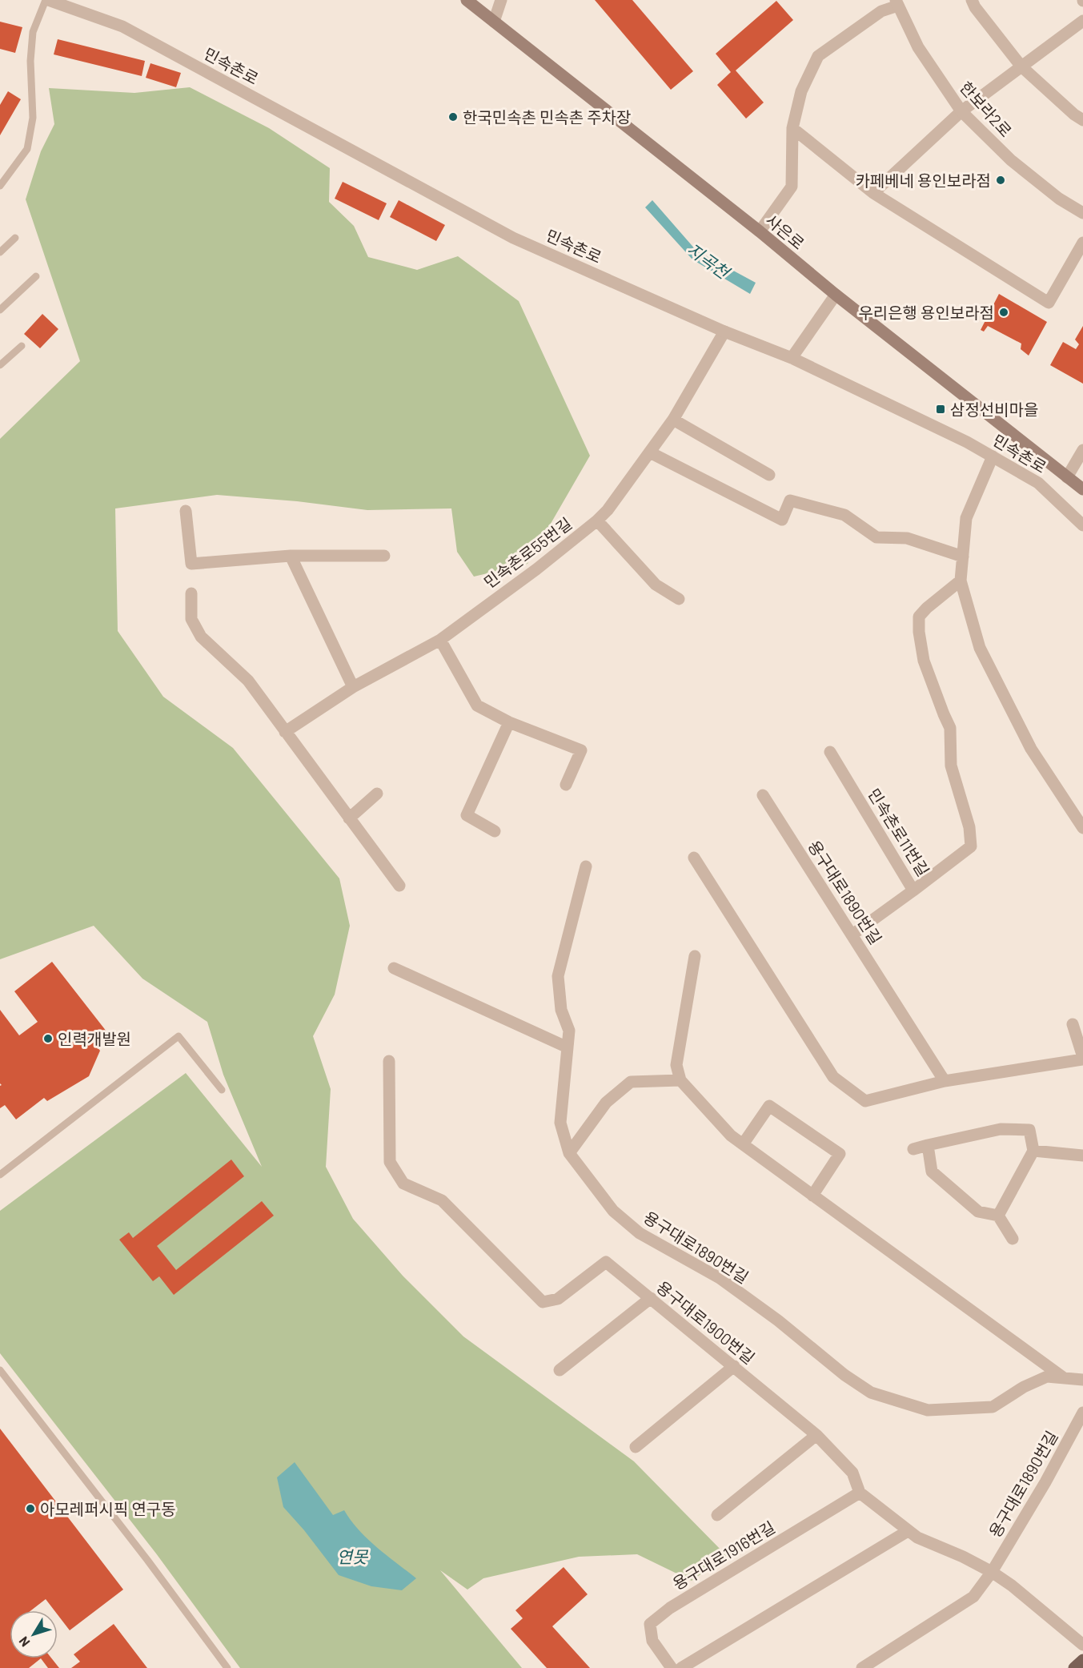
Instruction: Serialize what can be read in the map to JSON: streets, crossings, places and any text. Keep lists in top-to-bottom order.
{
  "streets": {
    "main road": ["사은로"],
    "street": [
      "민속촌로",
      "한보라2로",
      "민속촌로55번길",
      "민속촌로11번길",
      "용구대로1890번길",
      "용구대로1900번길",
      "용구대로1916번길"
    ]
  },
  "crossings": [
    ["민속촌로", "민속촌로55번길"],
    ["용구대로1890번길", "용구대로1900번길"],
    ["용구대로1900번길", "용구대로1916번길"]
  ],
  "water": ["지곡천", "연못"],
  "places": {
    "other": [
      "한국민속촌 민속촌 주차장",
      "카페베네 용인보라점",
      "우리은행 용인보라점",
      "인력개발원",
      "아모레퍼시픽 연구동"
    ],
    "transit": ["삼정선비마을"]
  },
  "north": "bottom left"
}
